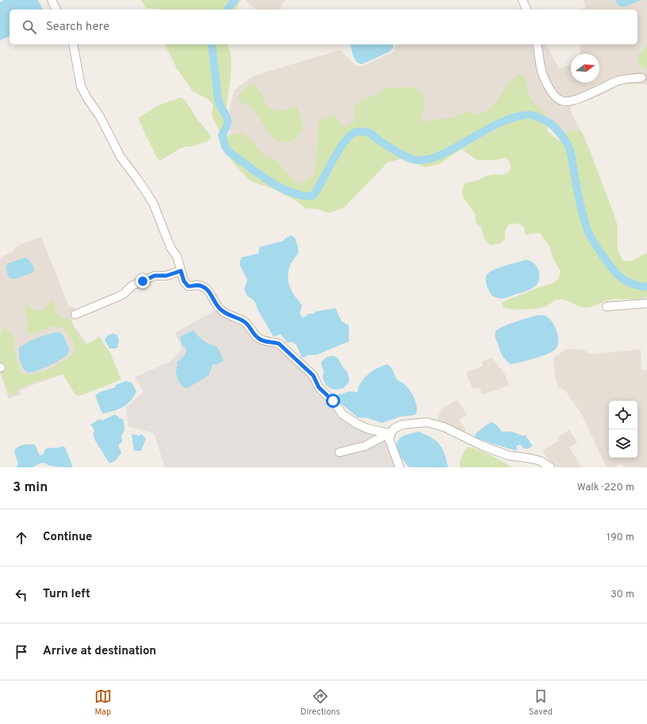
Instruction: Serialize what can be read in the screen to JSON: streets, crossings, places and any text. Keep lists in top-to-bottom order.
{
  "north": "right",
  "page": {
    "search": "Search here",
    "heading": ["3 min", "Walk · 220 m"],
    "list": [
      ["Continue", "190 m"],
      ["Turn left", "30 m"],
      "Arrive at destination"
    ],
    "nav": ["Map", "Directions", "Saved"]
  }
}
